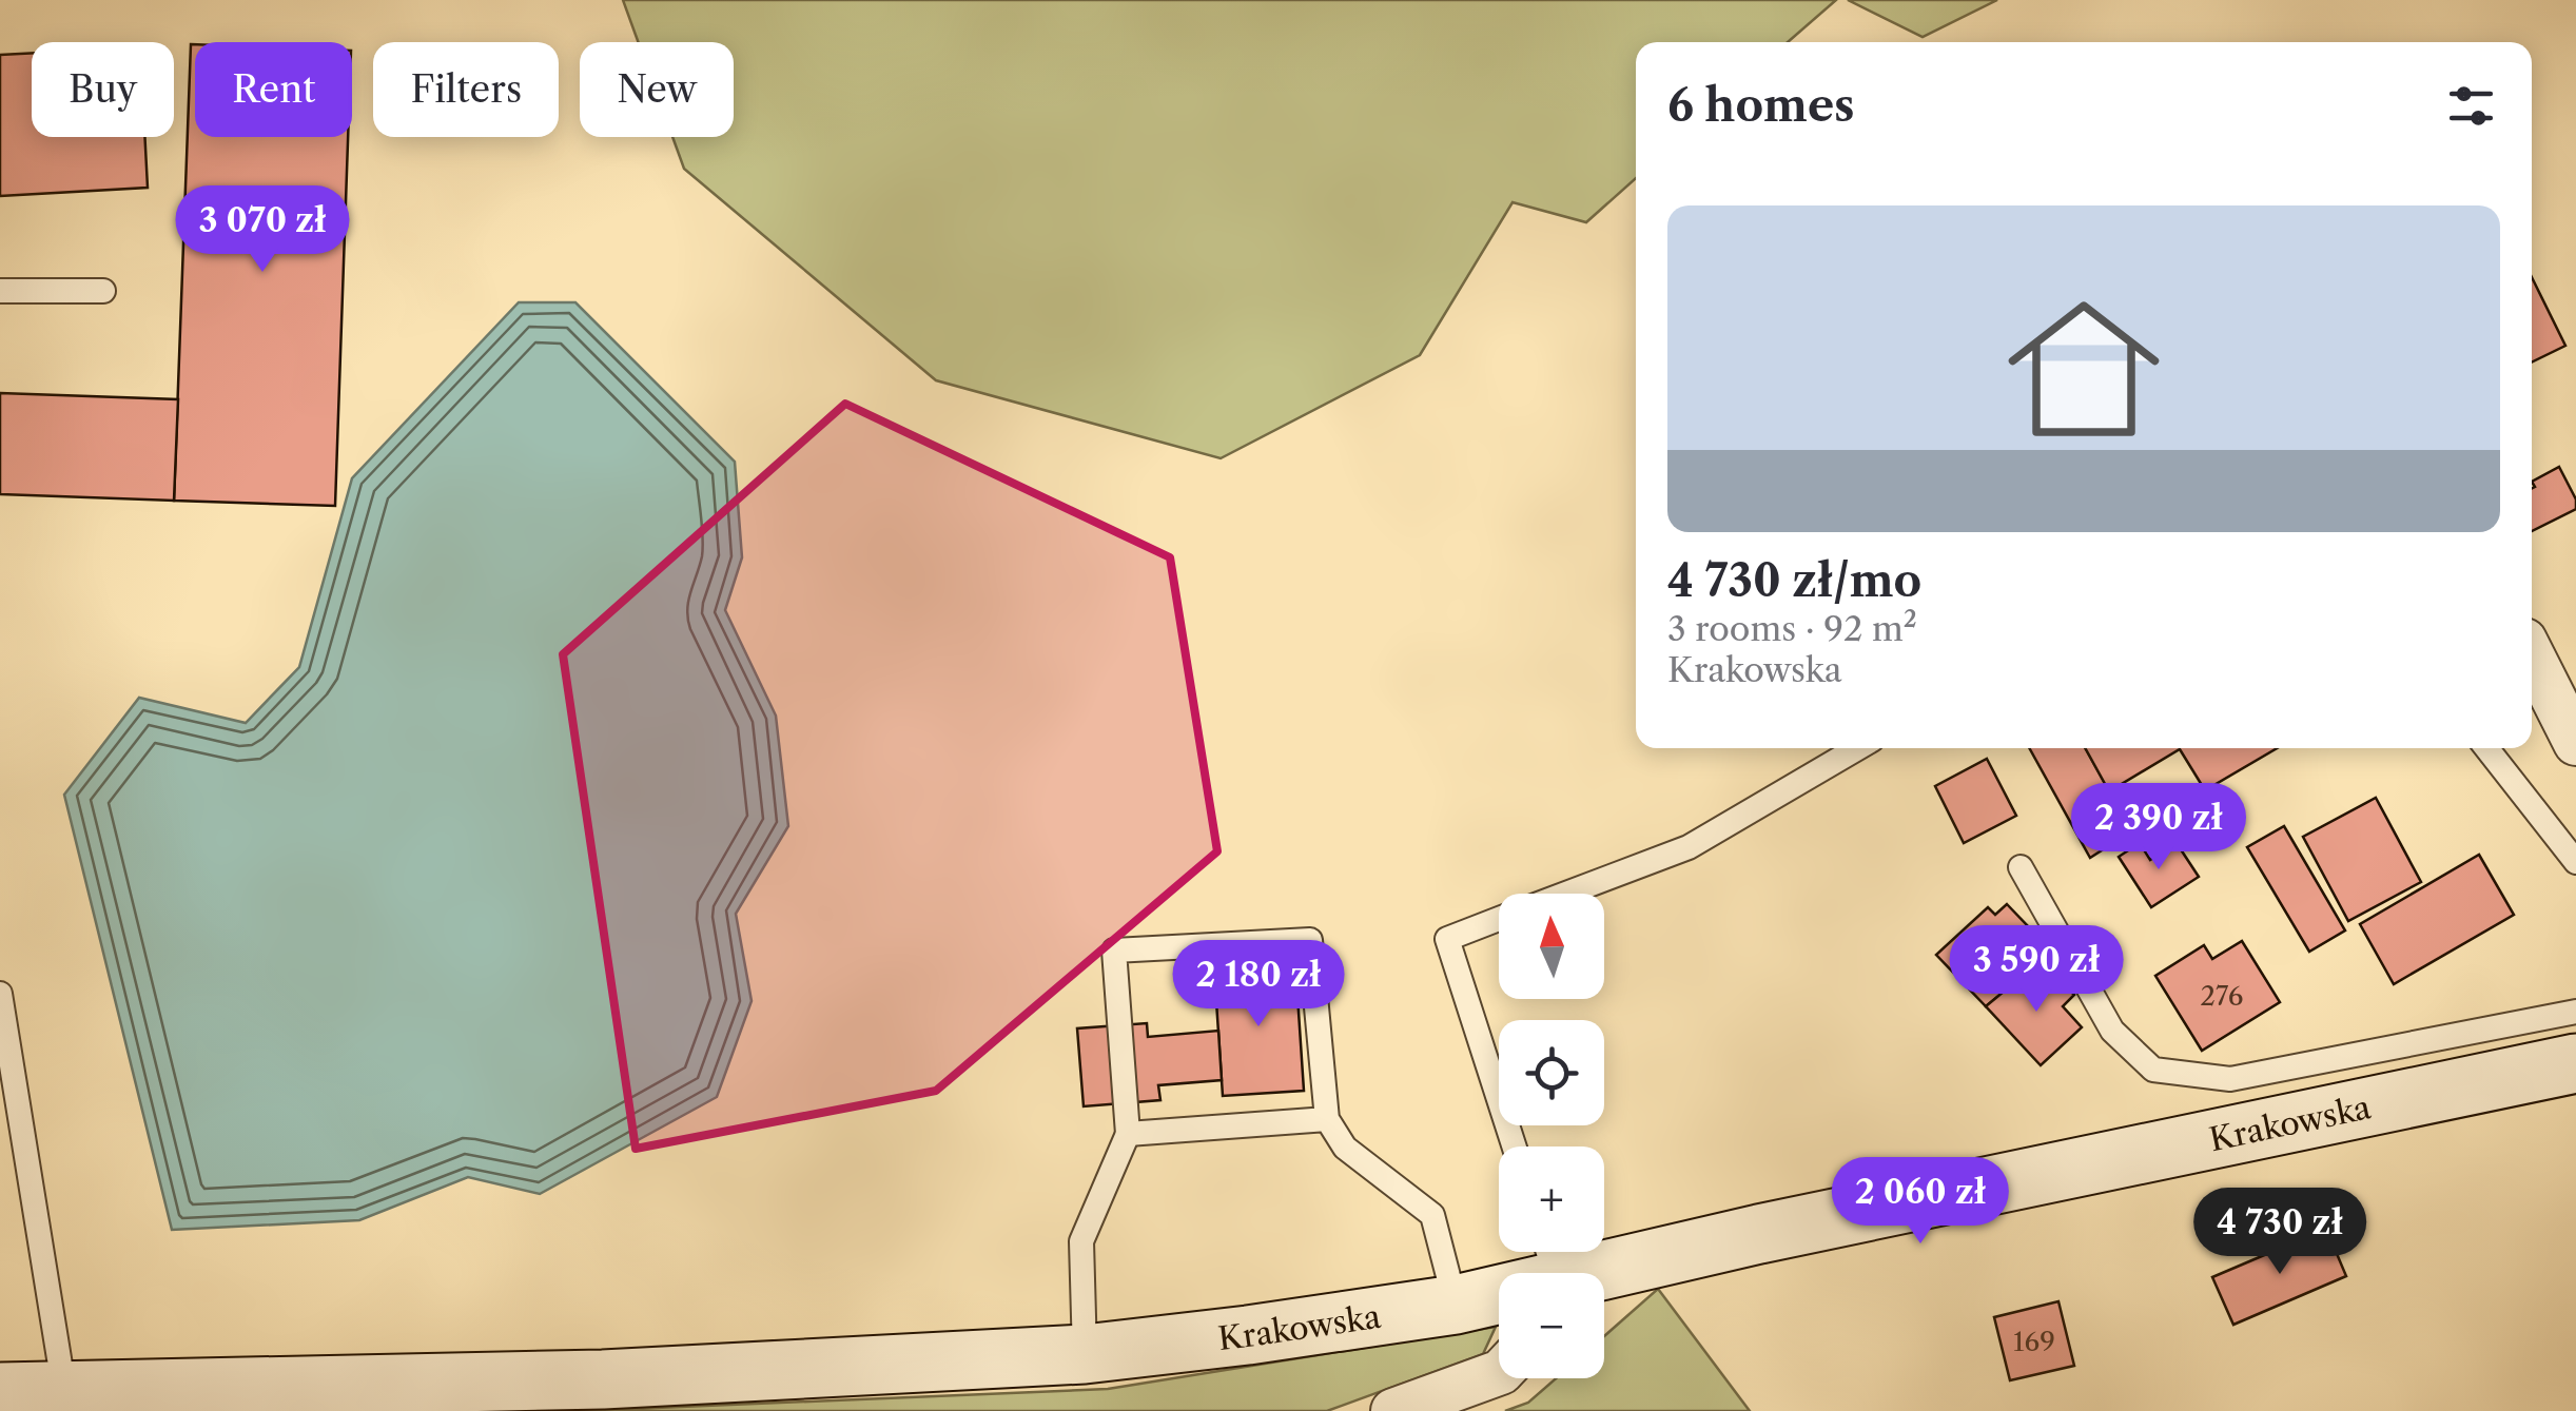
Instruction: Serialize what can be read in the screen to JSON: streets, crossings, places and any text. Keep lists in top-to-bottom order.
{
  "streets": {
    "street": ["Krakowska"]
  },
  "house_numbers": ["276", "169"],
  "north": "top",
  "page": {
    "chip": [
      "Buy",
      "Rent",
      "Filters",
      "New"
    ],
    "heading": "6 homes",
    "list": [
      {
        "name": "4 730 zł/mo",
        "note": "3 rooms · 92 m² · Krakowska"
      }
    ],
    "price": [
      "3 070 zł",
      "2 390 zł",
      "3 590 zł",
      "2 180 zł",
      "2 060 zł",
      "4 730 zł"
    ],
    "map_buttons": ["+", "−"]
  }
}
